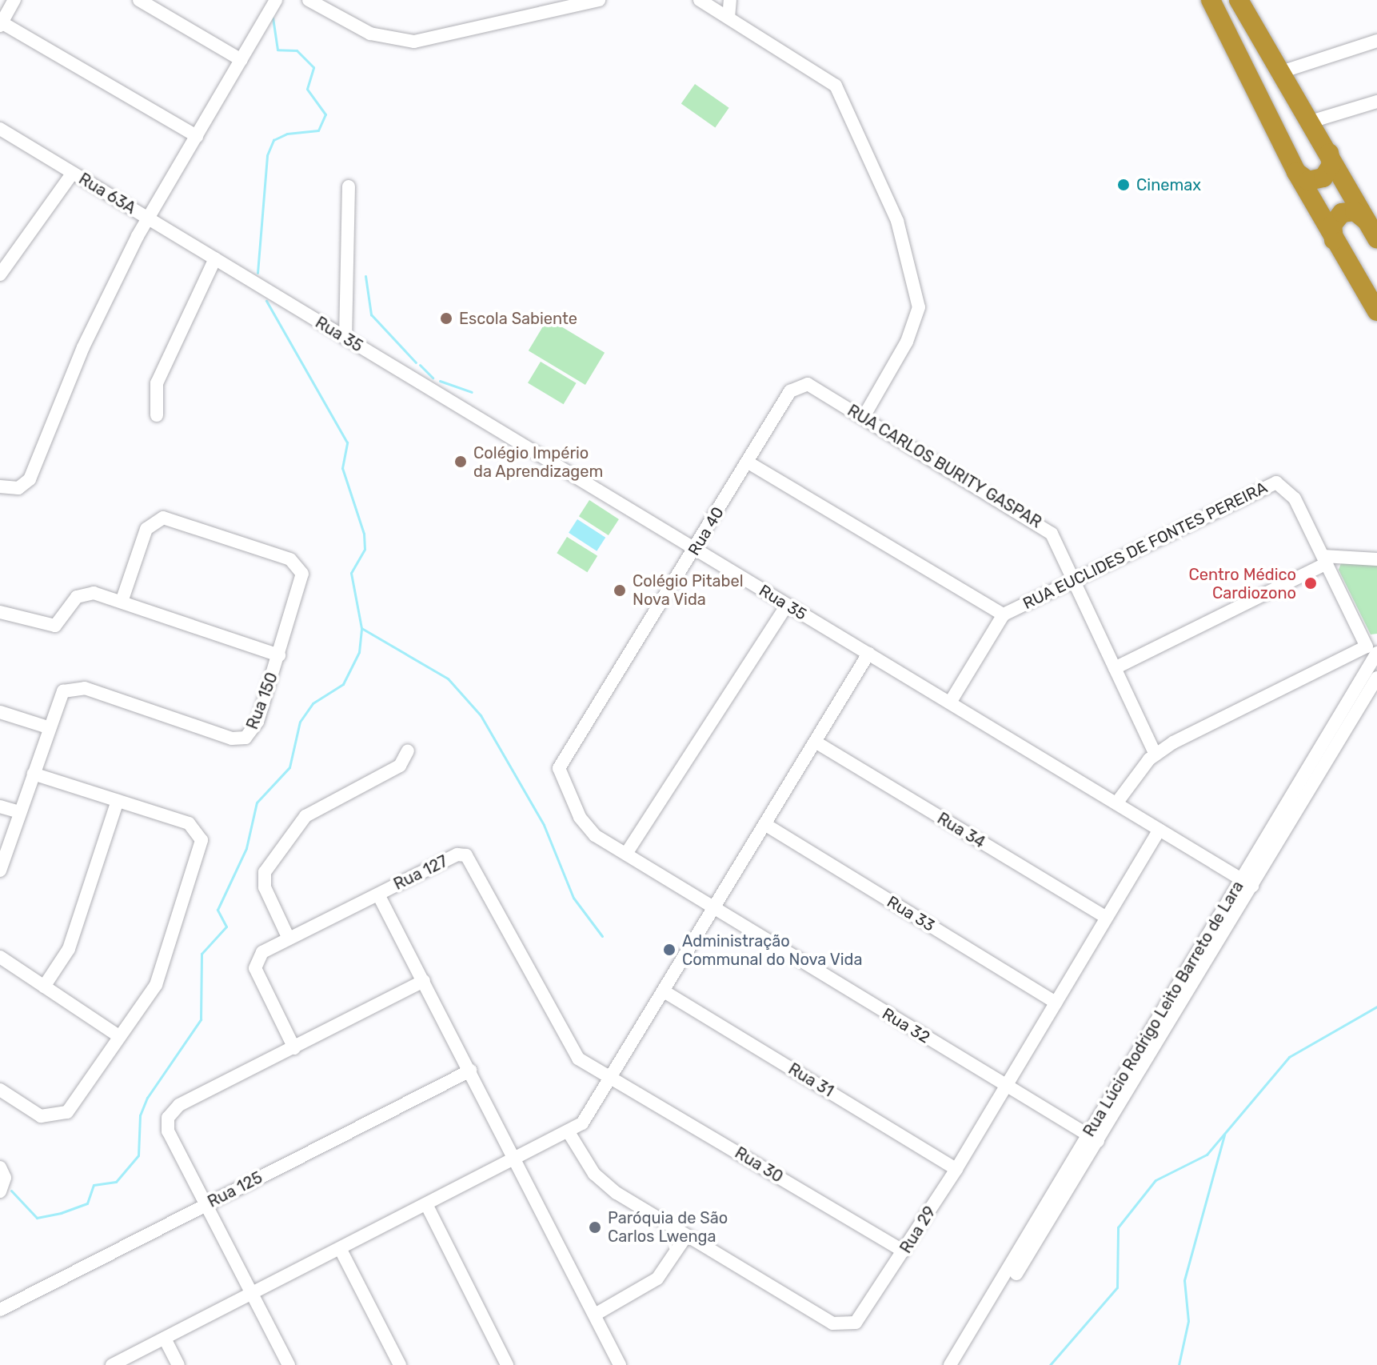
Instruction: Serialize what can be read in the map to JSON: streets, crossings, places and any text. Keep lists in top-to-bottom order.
{
  "streets": {
    "street": [
      "Rua 63A",
      "Rua 35",
      "RUA CARLOS BURITY GASPAR",
      "Rua 40",
      "RUA EUCLIDES DE FONTES PEREIRA",
      "Rua 150",
      "Rua 34",
      "Rua 127",
      "Rua 33",
      "Rua Lúcio Rodrigo Leito Barreto de Lara",
      "Rua 32",
      "Rua 31",
      "Rua 30",
      "Rua 125",
      "Rua 29"
    ]
  },
  "crossings": [
    ["Rua 63A", "Rua 35"],
    ["Rua 35", "Rua 40"],
    ["Rua 35", "RUA EUCLIDES DE FONTES PEREIRA"],
    ["Rua 35", "Rua Lúcio Rodrigo Leito Barreto de Lara"],
    ["Rua 35", "Rua 29"],
    ["RUA CARLOS BURITY GASPAR", "Rua 40"],
    ["RUA CARLOS BURITY GASPAR", "RUA EUCLIDES DE FONTES PEREIRA"],
    ["Rua 40", "Rua 32"],
    ["RUA EUCLIDES DE FONTES PEREIRA", "Rua Lúcio Rodrigo Leito Barreto de Lara"],
    ["Rua 34", "Rua 29"],
    ["Rua 127", "Rua 30"],
    ["Rua 33", "Rua 29"],
    ["Rua Lúcio Rodrigo Leito Barreto de Lara", "Rua 32"],
    ["Rua 32", "Rua 29"],
    ["Rua 31", "Rua 29"],
    ["Rua 30", "Rua 29"]
  ],
  "places": [
    "Cinemax",
    "Escola Sabiente",
    "Colégio Império da Aprendizagem",
    "Centro Médico Cardiozono",
    "Colégio Pitabel Nova Vida",
    "Administração Communal do Nova Vida",
    "Paróquia de São Carlos Lwenga"
  ]
}
